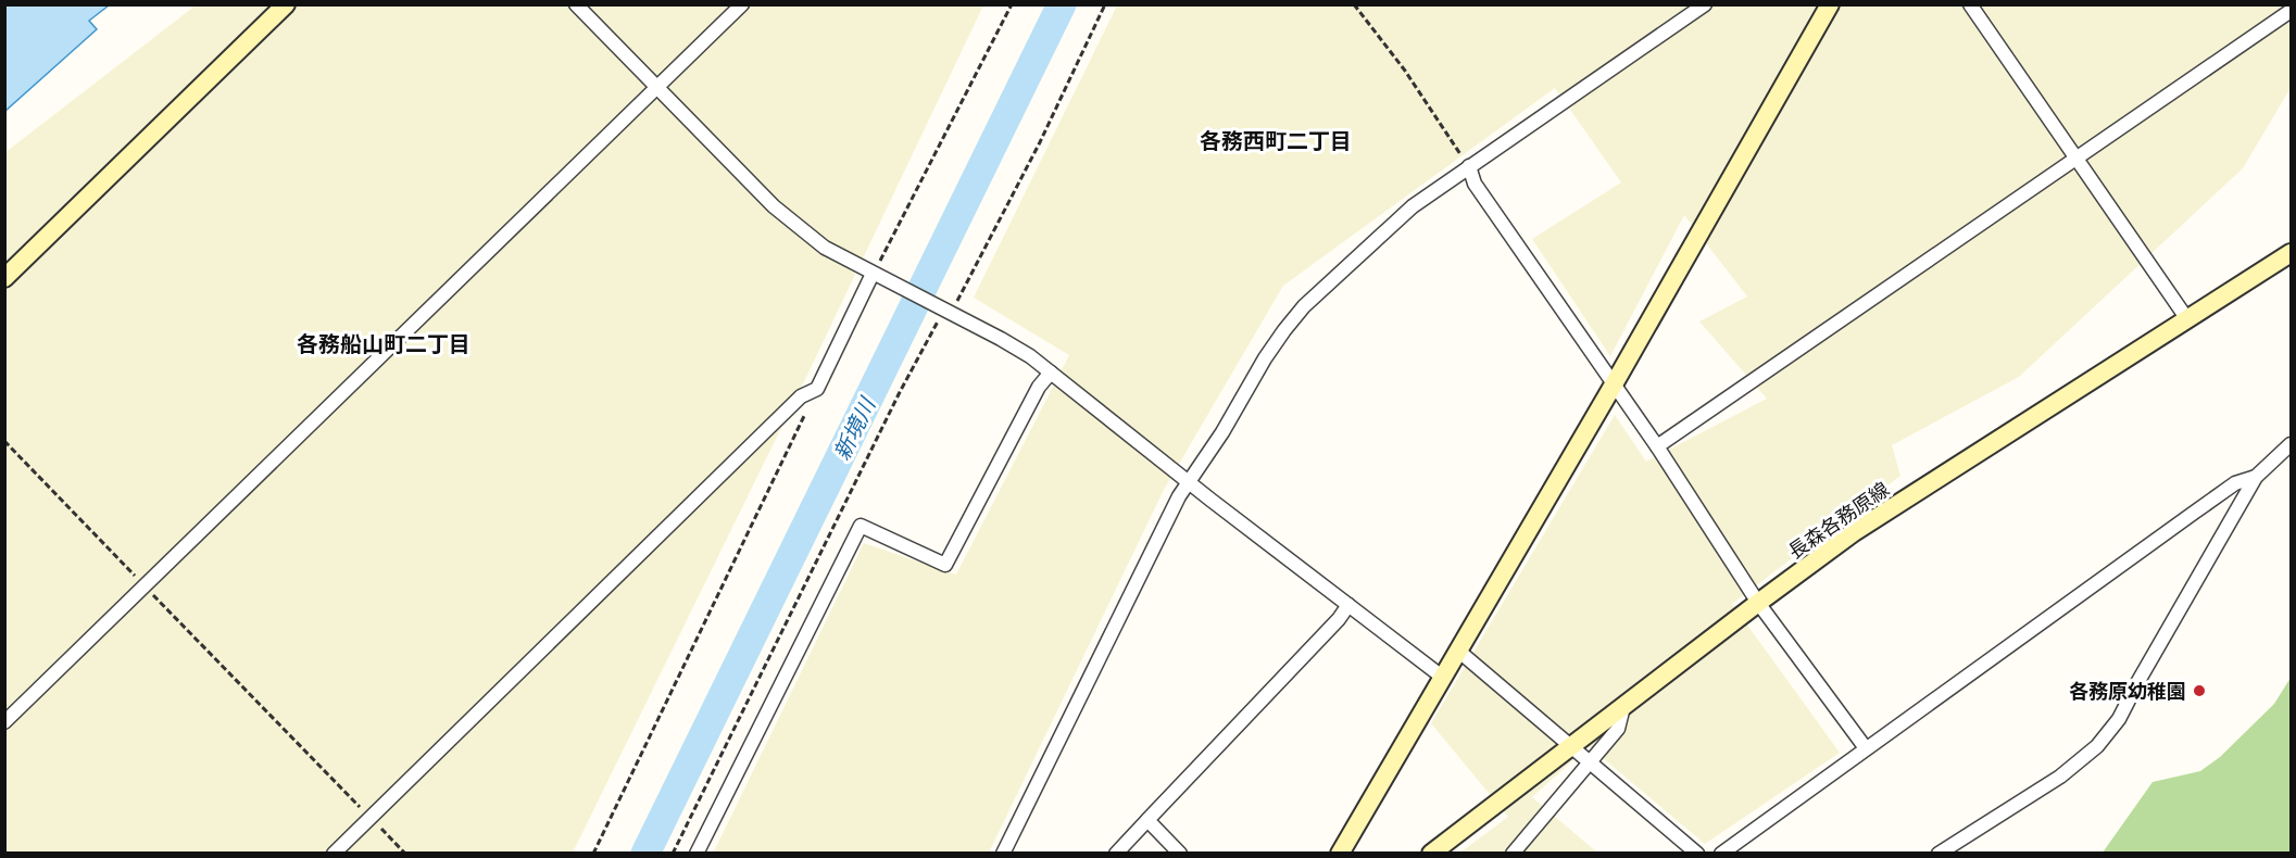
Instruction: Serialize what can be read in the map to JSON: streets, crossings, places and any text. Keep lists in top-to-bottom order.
{
  "streets": {
    "street": ["長森各務原線"]
  },
  "districts": ["各務西町二丁目", "各務船山町二丁目"],
  "water": ["新境川"],
  "places": ["各務原幼稚園"]
}
